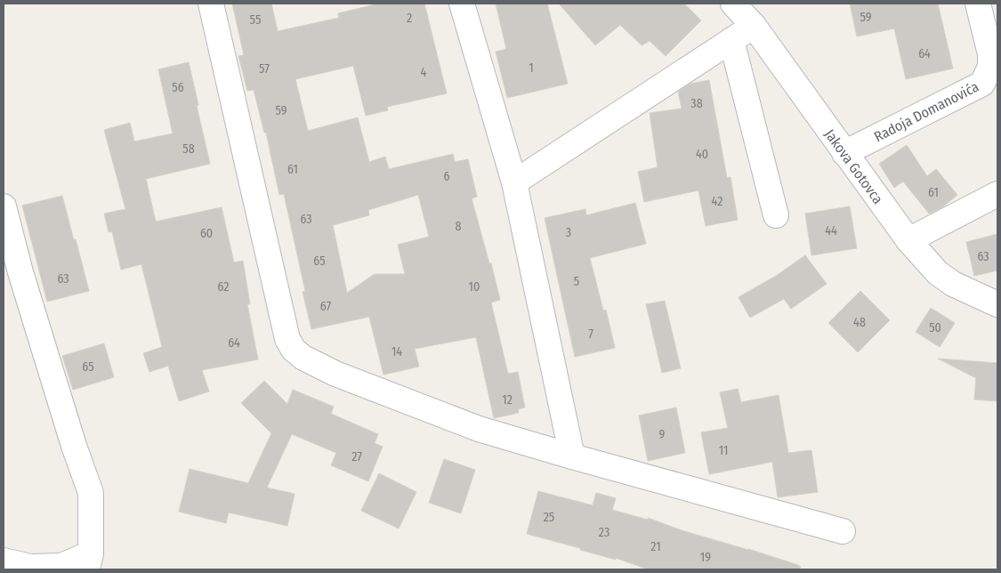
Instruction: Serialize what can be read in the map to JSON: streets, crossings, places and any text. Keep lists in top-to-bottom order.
{
  "streets": {
    "street": ["Radoja Domanovića", "Jakova Gotovca"]
  },
  "crossings": [
    ["Radoja Domanovića", "Jakova Gotovca"]
  ],
  "house_numbers": [
    "59",
    "2",
    "55",
    "64",
    "1",
    "57",
    "4",
    "56",
    "38",
    "59",
    "58",
    "40",
    "61",
    "6",
    "61",
    "42",
    "63",
    "8",
    "44",
    "3",
    "60",
    "63",
    "65",
    "63",
    "5",
    "62",
    "10",
    "67",
    "48",
    "50",
    "7",
    "64",
    "14",
    "65",
    "12",
    "9",
    "11",
    "27",
    "25",
    "23",
    "21",
    "19"
  ]
}
